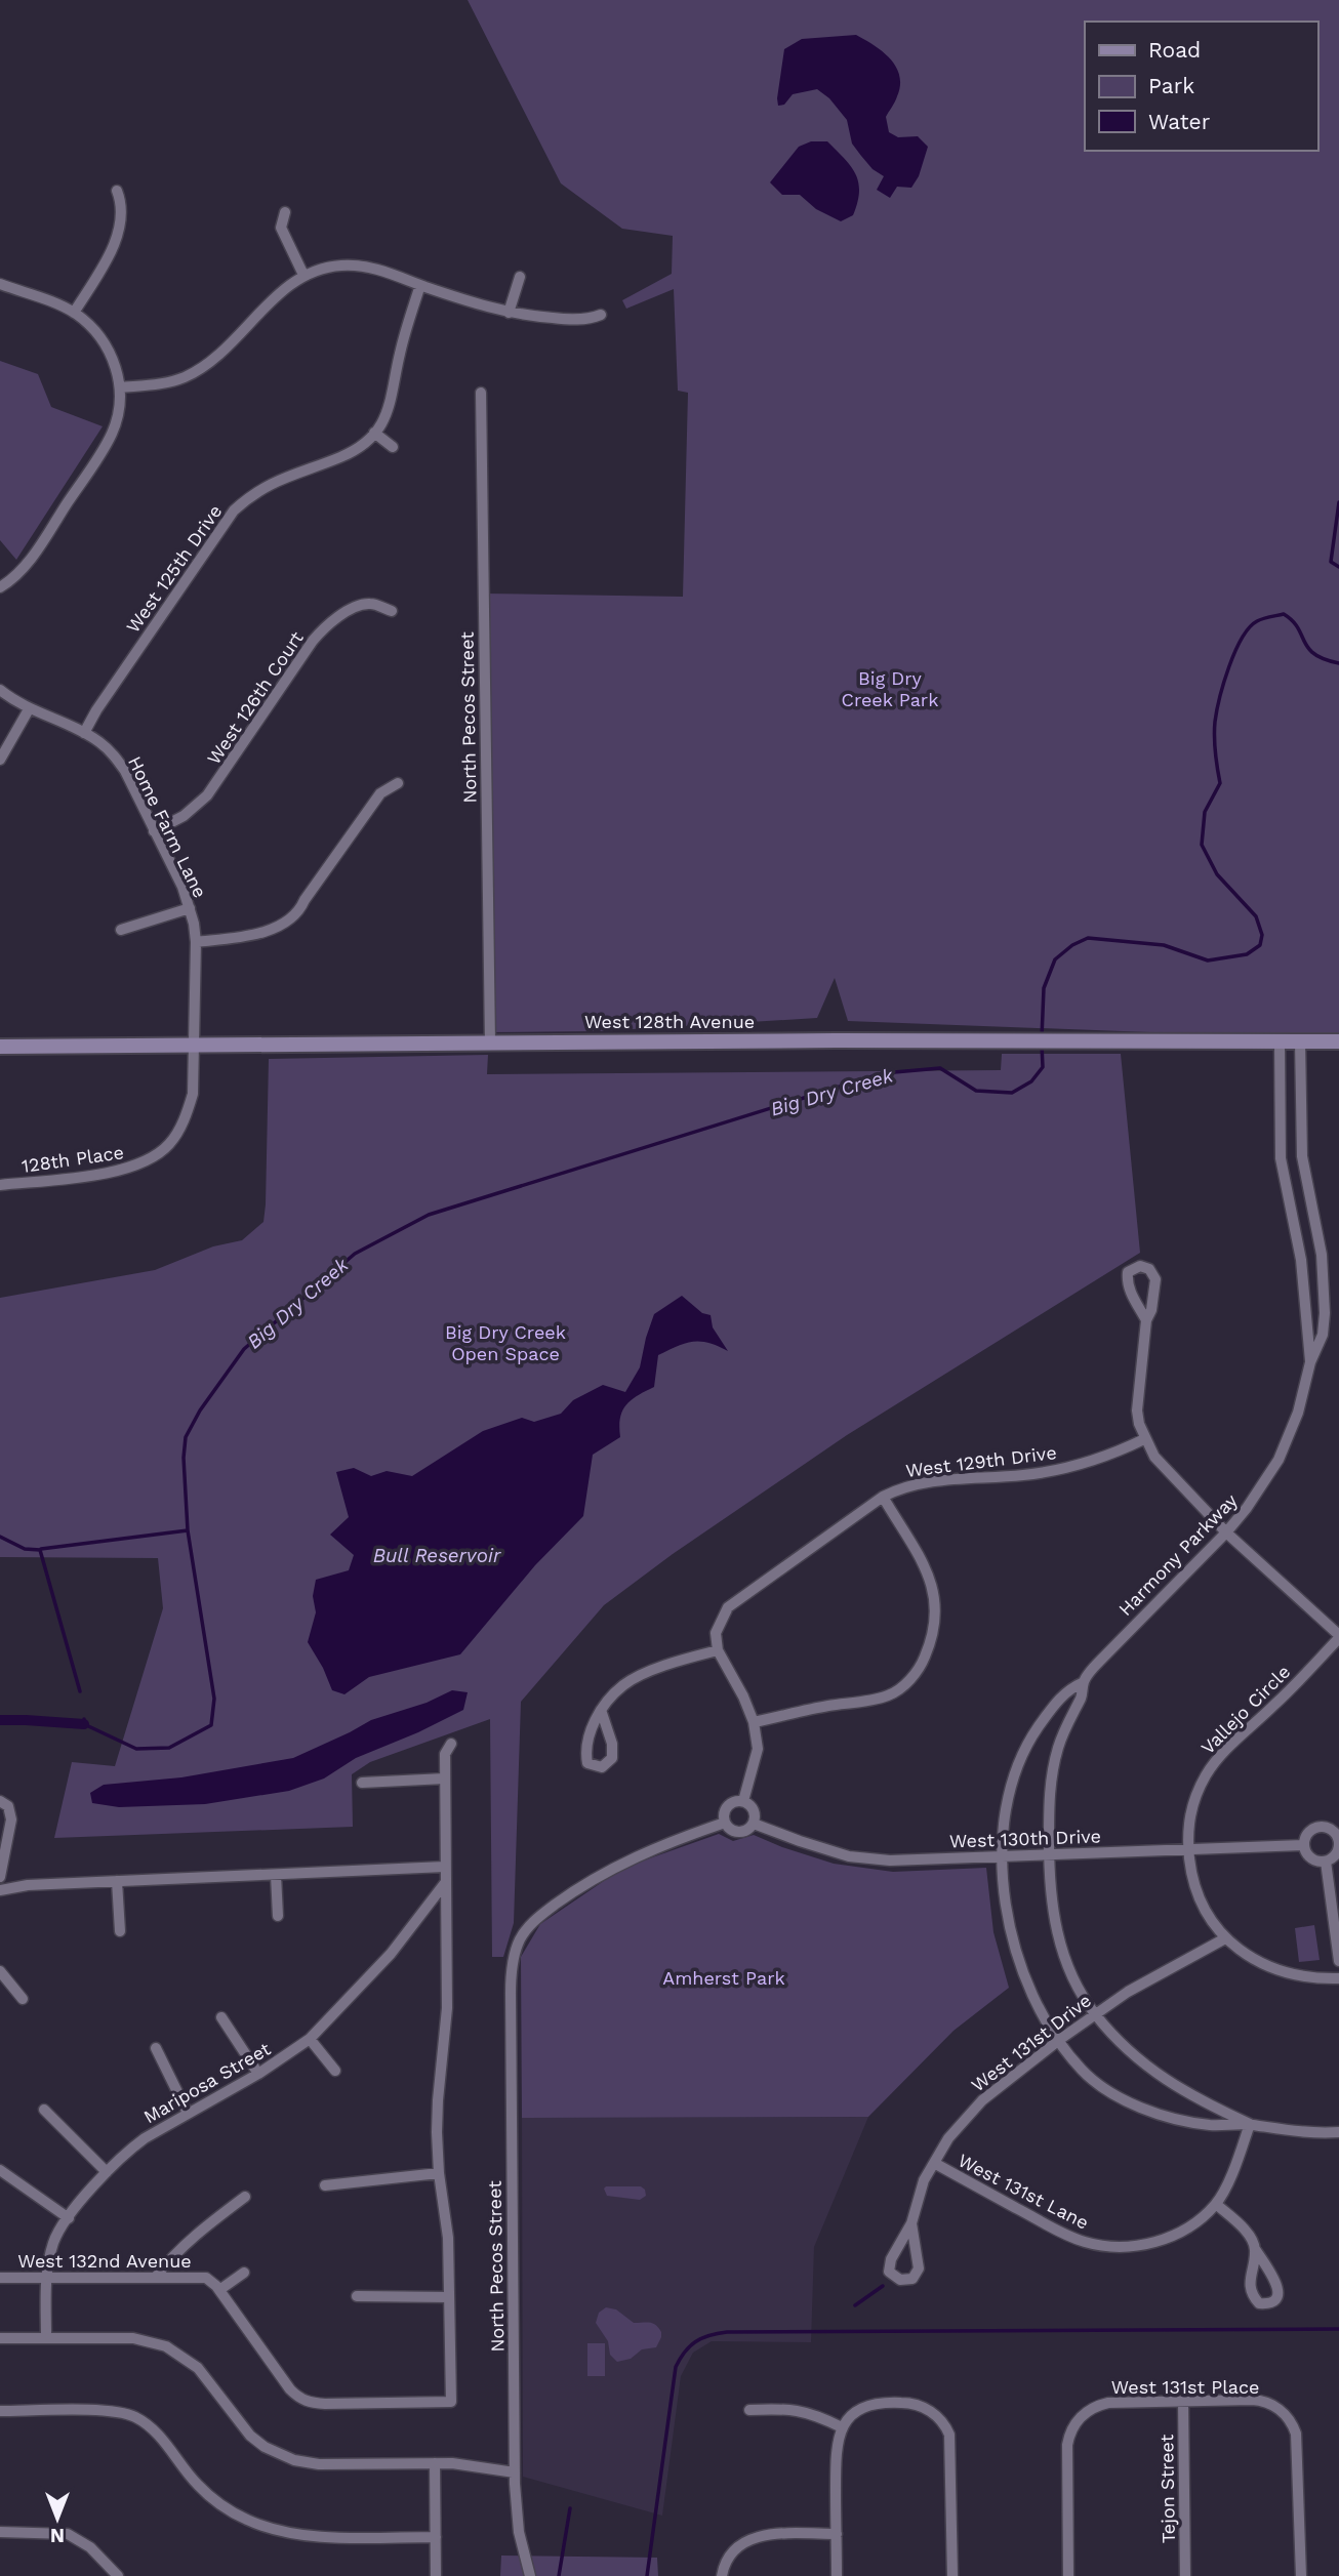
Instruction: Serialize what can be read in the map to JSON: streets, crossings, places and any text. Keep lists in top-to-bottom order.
{
  "streets": {
    "main road": ["West 128th Avenue"],
    "street": [
      "West 125th Drive",
      "West 126th Court",
      "North Pecos Street",
      "Home Farm Lane",
      "128th Place",
      "West 129th Drive",
      "Harmony Parkway",
      "Vallejo Circle",
      "West 130th Drive",
      "West 131st Drive",
      "Mariposa Street",
      "West 131st Lane",
      "West 132nd Avenue",
      "West 131st Place",
      "Tejon Street"
    ]
  },
  "crossings": [
    ["West 125th Drive", "Home Farm Lane"],
    ["West 126th Court", "Home Farm Lane"],
    ["North Pecos Street", "West 128th Avenue"],
    ["North Pecos Street", "West 130th Drive"],
    ["Home Farm Lane", "West 128th Avenue"],
    ["Home Farm Lane", "128th Place"],
    ["West 128th Avenue", "128th Place"],
    ["West 128th Avenue", "Harmony Parkway"],
    ["Harmony Parkway", "West 130th Drive"],
    ["Harmony Parkway", "West 131st Drive"],
    ["Harmony Parkway", "West 131st Lane"],
    ["Vallejo Circle", "West 130th Drive"],
    ["Vallejo Circle", "West 131st Drive"],
    ["West 131st Drive", "West 131st Lane"],
    ["Mariposa Street", "West 132nd Avenue"],
    ["West 131st Place", "Tejon Street"]
  ],
  "water": ["Big Dry Creek", "Bull Reservoir"],
  "parks": ["Big Dry Creek Park", "Big Dry Creek Open Space", "Amherst Park"],
  "legend": ["Road", "Park", "Water"],
  "north": "bottom"
}
